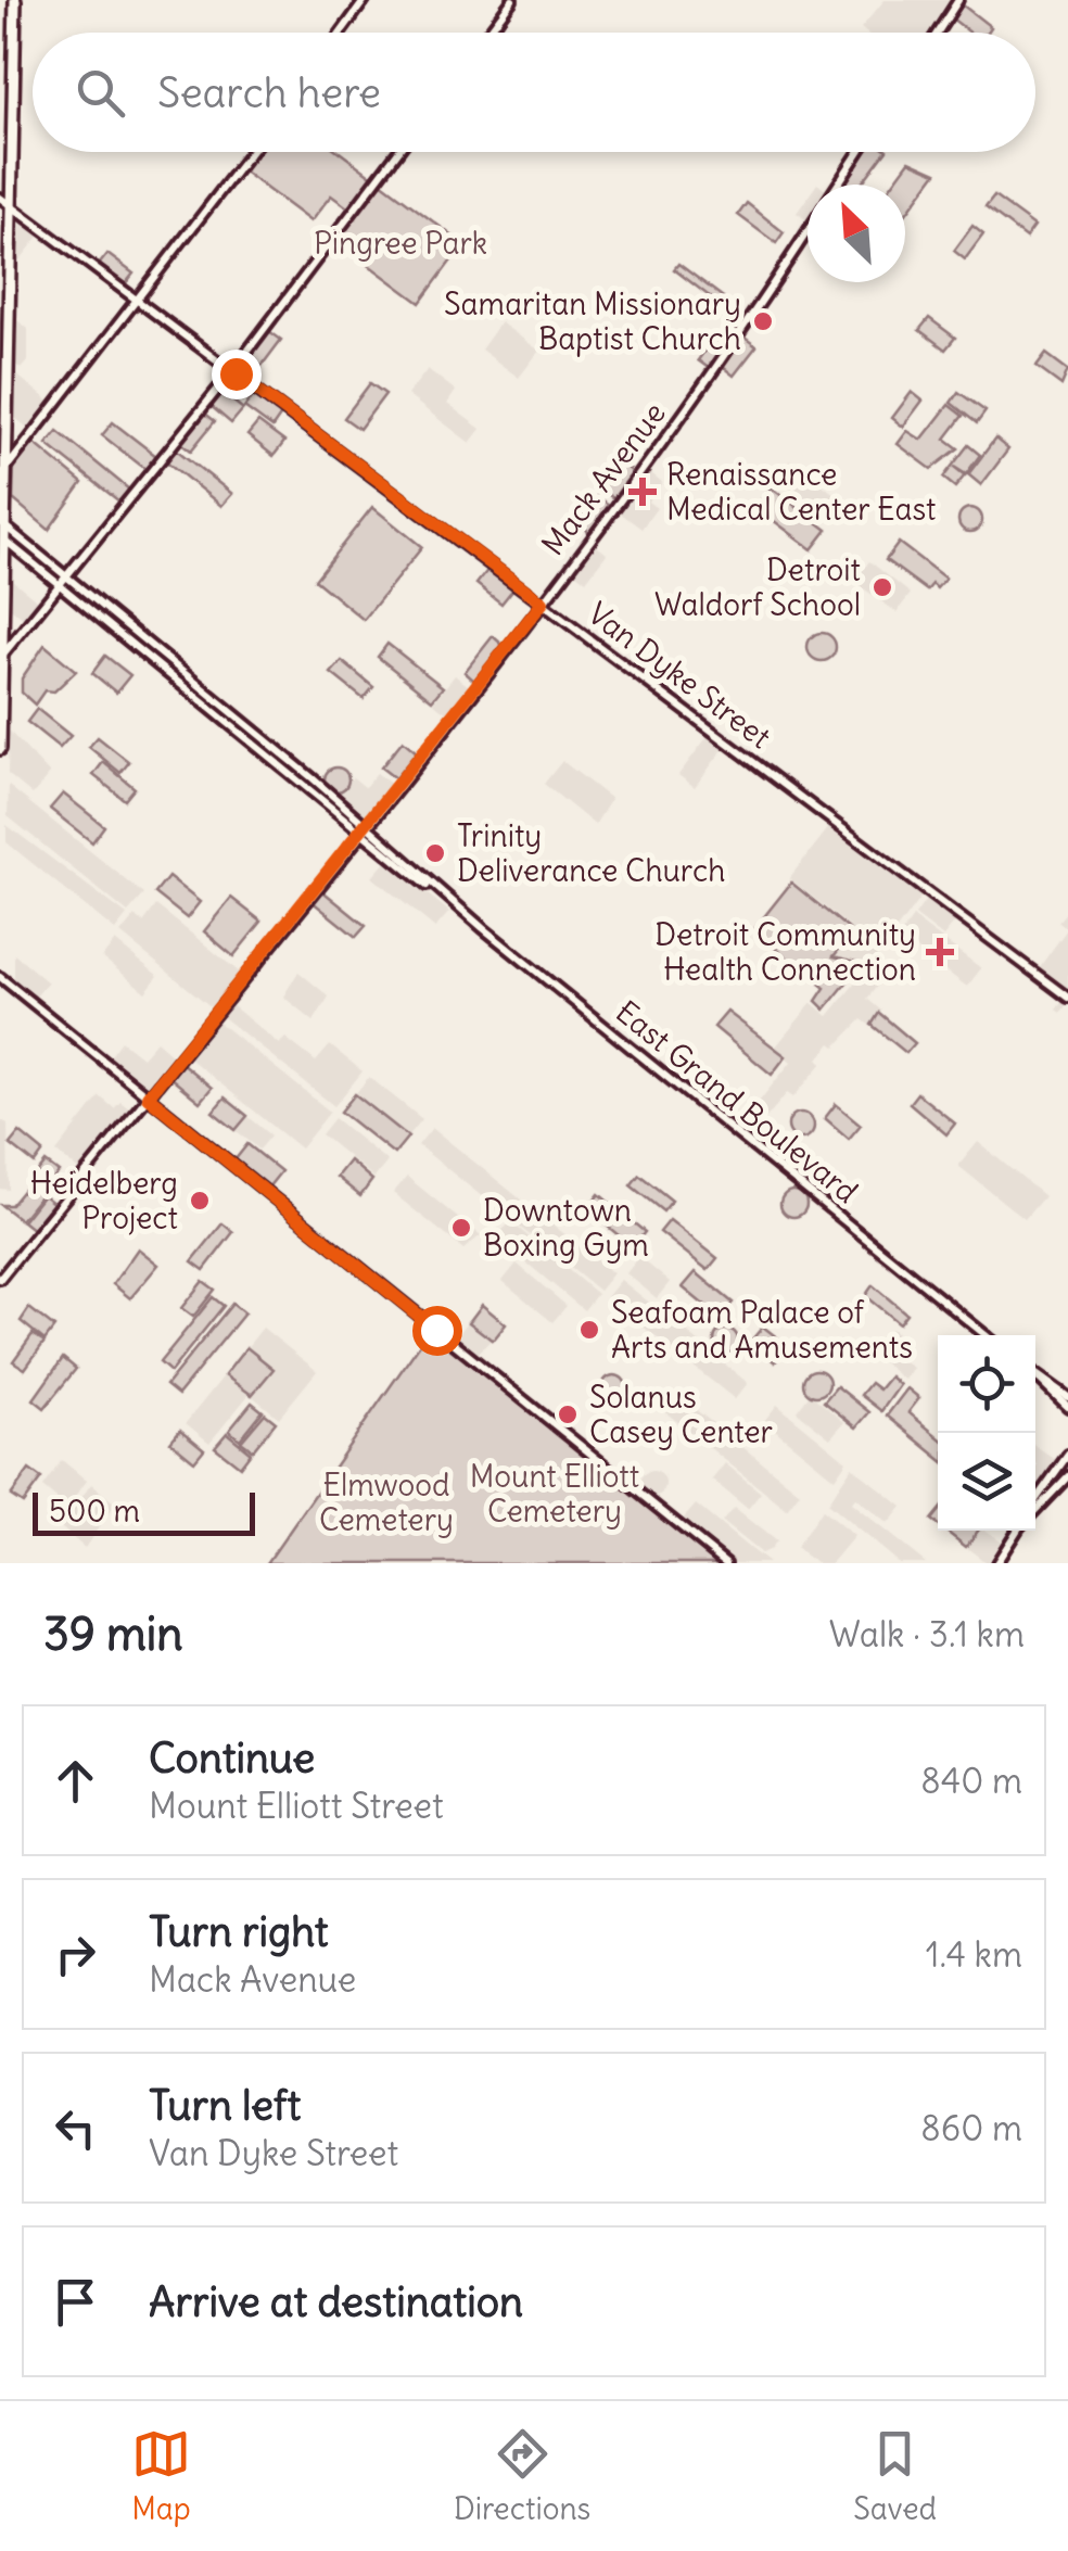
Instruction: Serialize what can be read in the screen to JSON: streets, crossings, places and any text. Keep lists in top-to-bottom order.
{
  "streets": {
    "main road": ["Mack Avenue", "Van Dyke Street", "East Grand Boulevard"]
  },
  "crossings": [
    ["Mack Avenue", "Van Dyke Street"],
    ["Mack Avenue", "East Grand Boulevard"]
  ],
  "parks": ["Pingree Park", "Mount Elliott Cemetery", "Elmwood Cemetery"],
  "places": {
    "other": [
      "Samaritan Missionary Baptist Church",
      "Detroit Waldorf School",
      "Trinity Deliverance Church",
      "Heidelberg Project",
      "Downtown Boxing Gym",
      "Seafoam Palace of Arts and Amusements",
      "Solanus Casey Center"
    ],
    "health": ["Renaissance Medical Center East", "Detroit Community Health Connection"]
  },
  "scale_bar": "500 m",
  "north": "top left",
  "page": {
    "search": "Search here",
    "scale": "500 m",
    "heading": ["39 min", "Walk · 3.1 km"],
    "list": [
      ["Continue", "Mount Elliott Street", "840 m"],
      ["Turn right", "Mack Avenue", "1.4 km"],
      ["Turn left", "Van Dyke Street", "860 m"],
      "Arrive at destination"
    ],
    "nav": ["Map", "Directions", "Saved"]
  }
}
